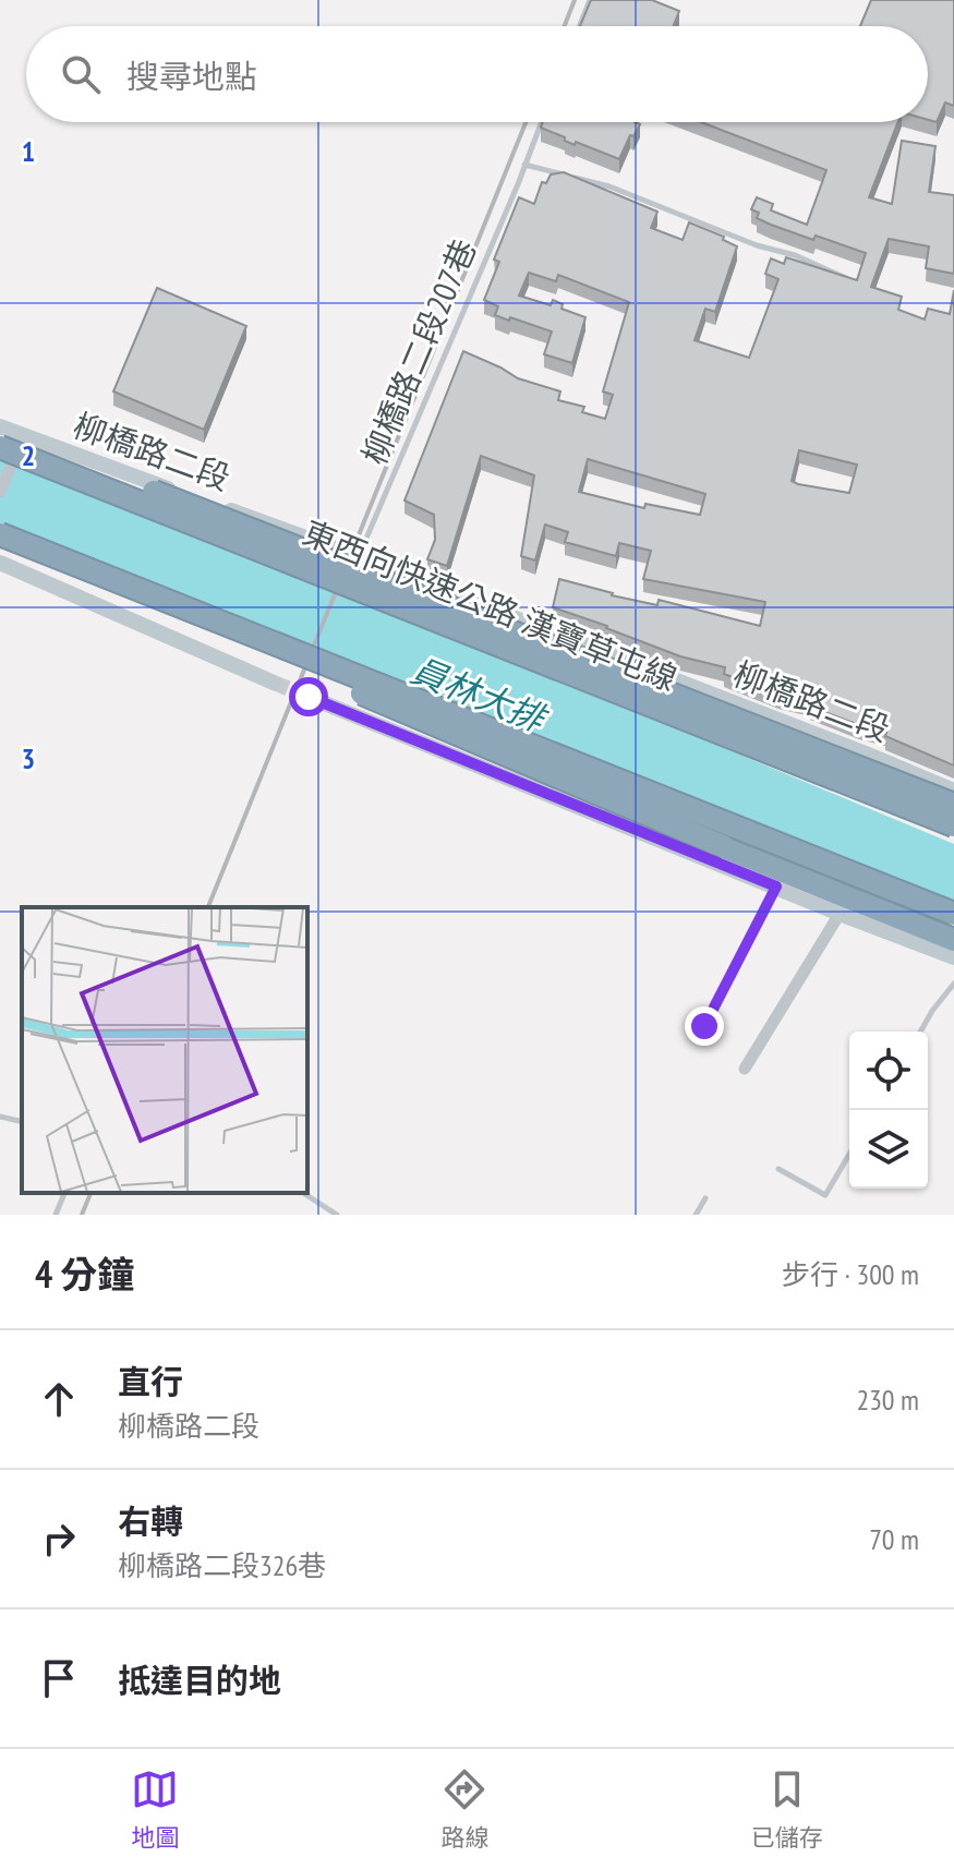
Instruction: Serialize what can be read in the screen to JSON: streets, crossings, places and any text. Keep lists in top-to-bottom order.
{
  "streets": {
    "highway": ["東西向快速公路 漢寶草屯線"],
    "main road": ["柳橋路二段"],
    "lane": ["柳橋路二段207巷"]
  },
  "crossings": [
    ["柳橋路二段207巷", "柳橋路二段"]
  ],
  "water": ["員林大排"],
  "page": {
    "search": "搜尋地點",
    "heading": ["4 分鐘", "步行 · 300 m"],
    "list": [
      ["直行", "柳橋路二段", "230 m"],
      ["右轉", "柳橋路二段326巷", "70 m"],
      "抵達目的地"
    ],
    "nav": ["地圖", "路線", "已儲存"]
  },
  "grid": {
    "rows": ["1", "2", "3"]
  }
}
